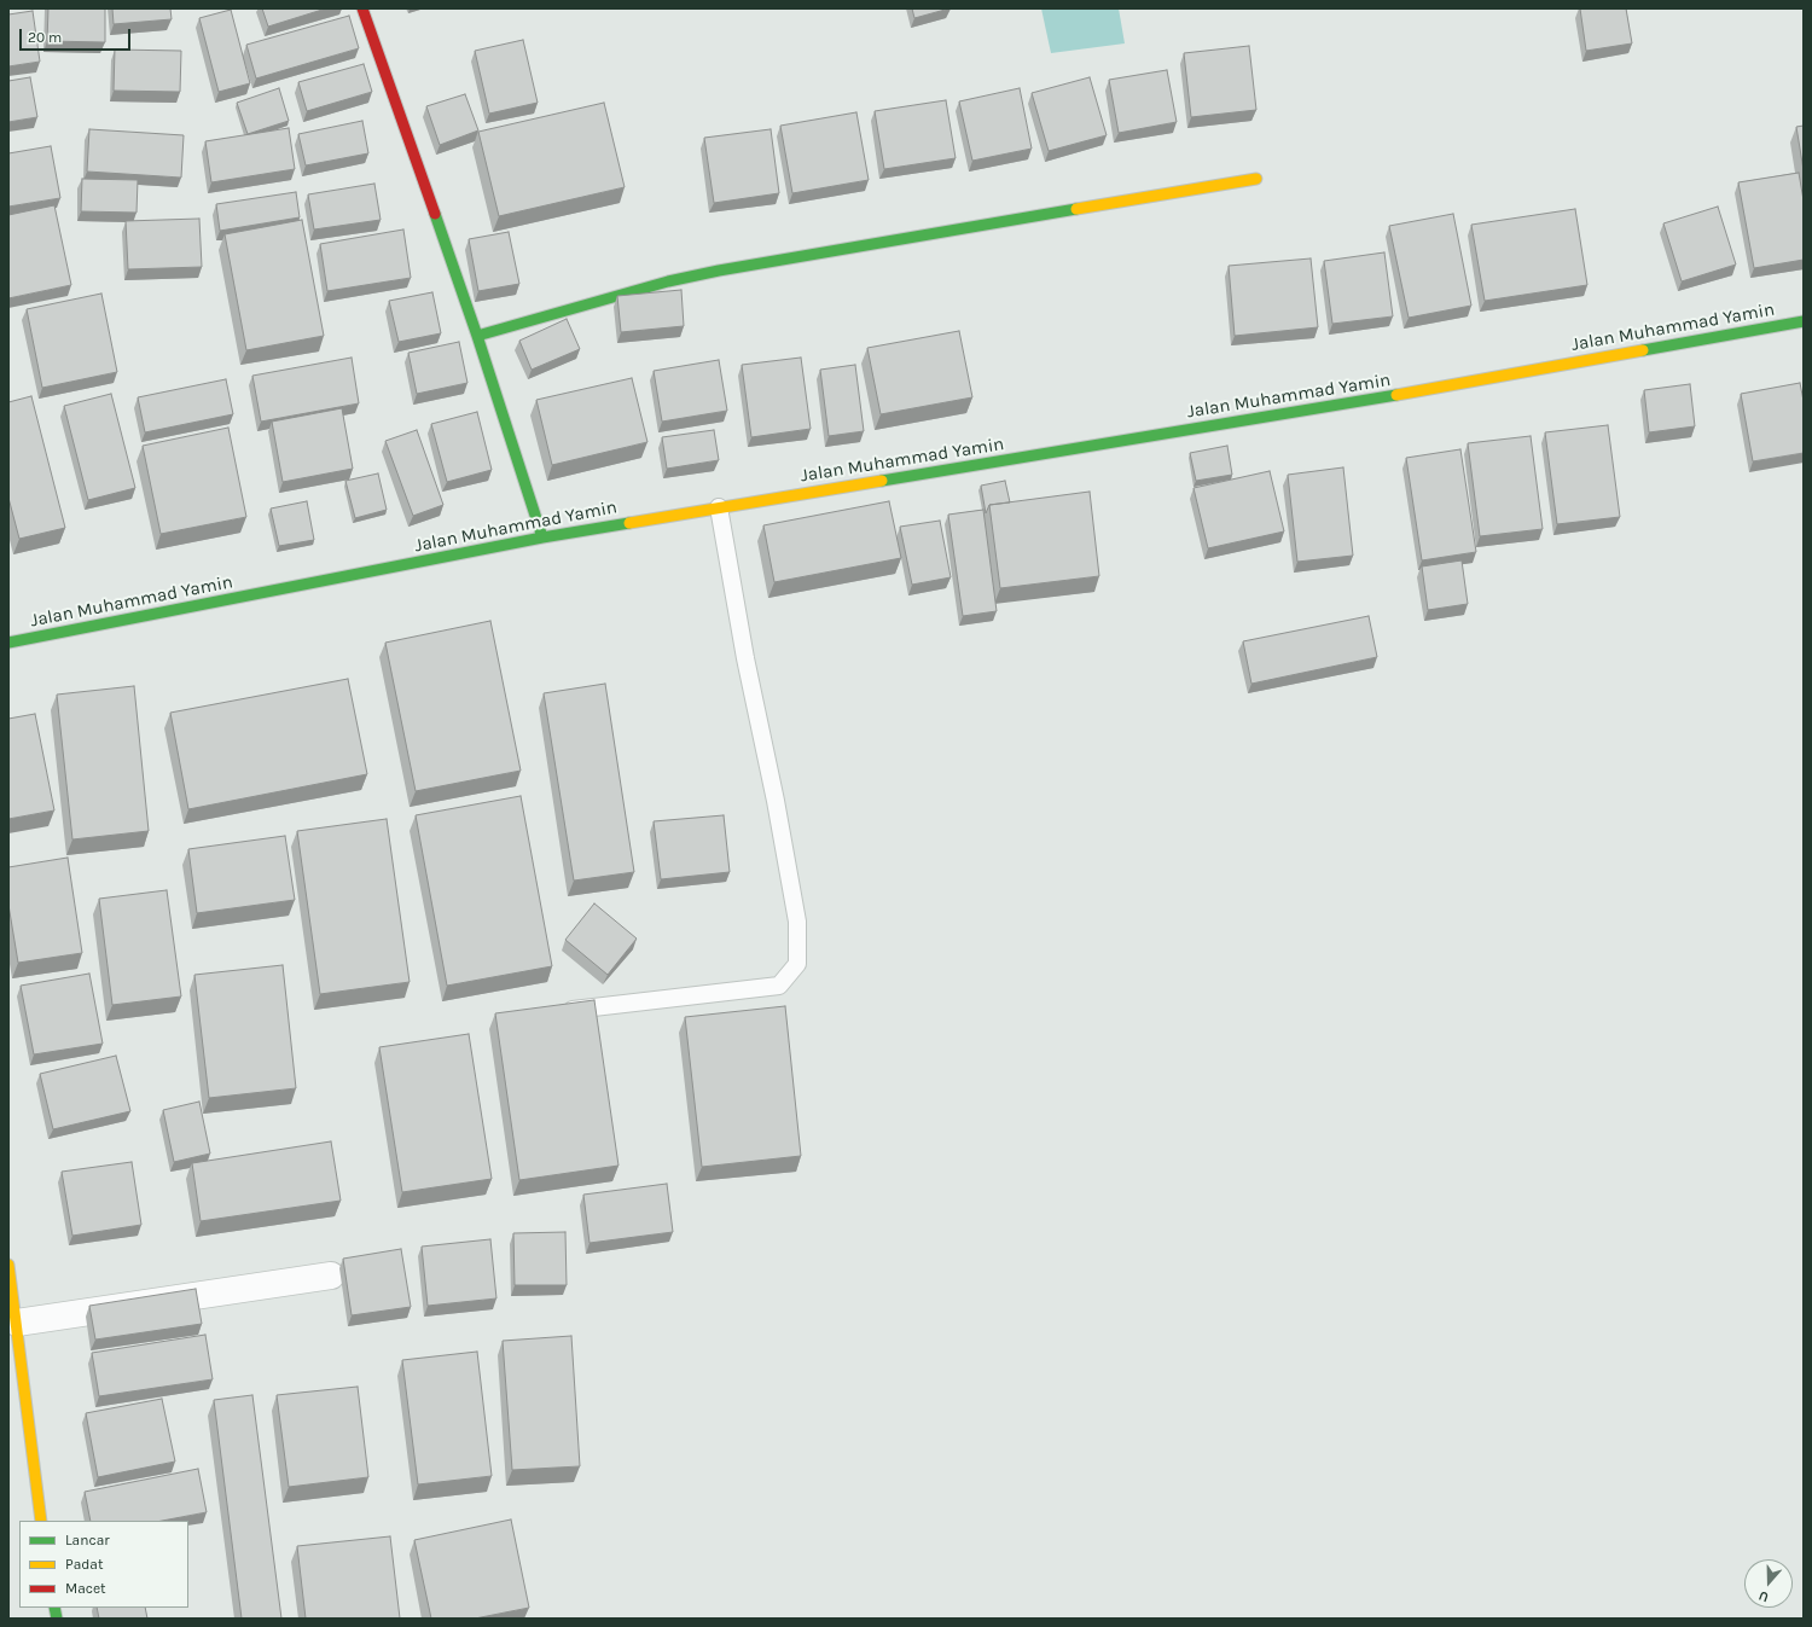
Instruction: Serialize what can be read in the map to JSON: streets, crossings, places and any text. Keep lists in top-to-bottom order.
{
  "streets": {
    "street": ["Jalan Muhammad Yamin"]
  },
  "legend": ["Lancar", "Padat", "Macet"],
  "scale_bar": "20 m",
  "north": "bottom"
}
